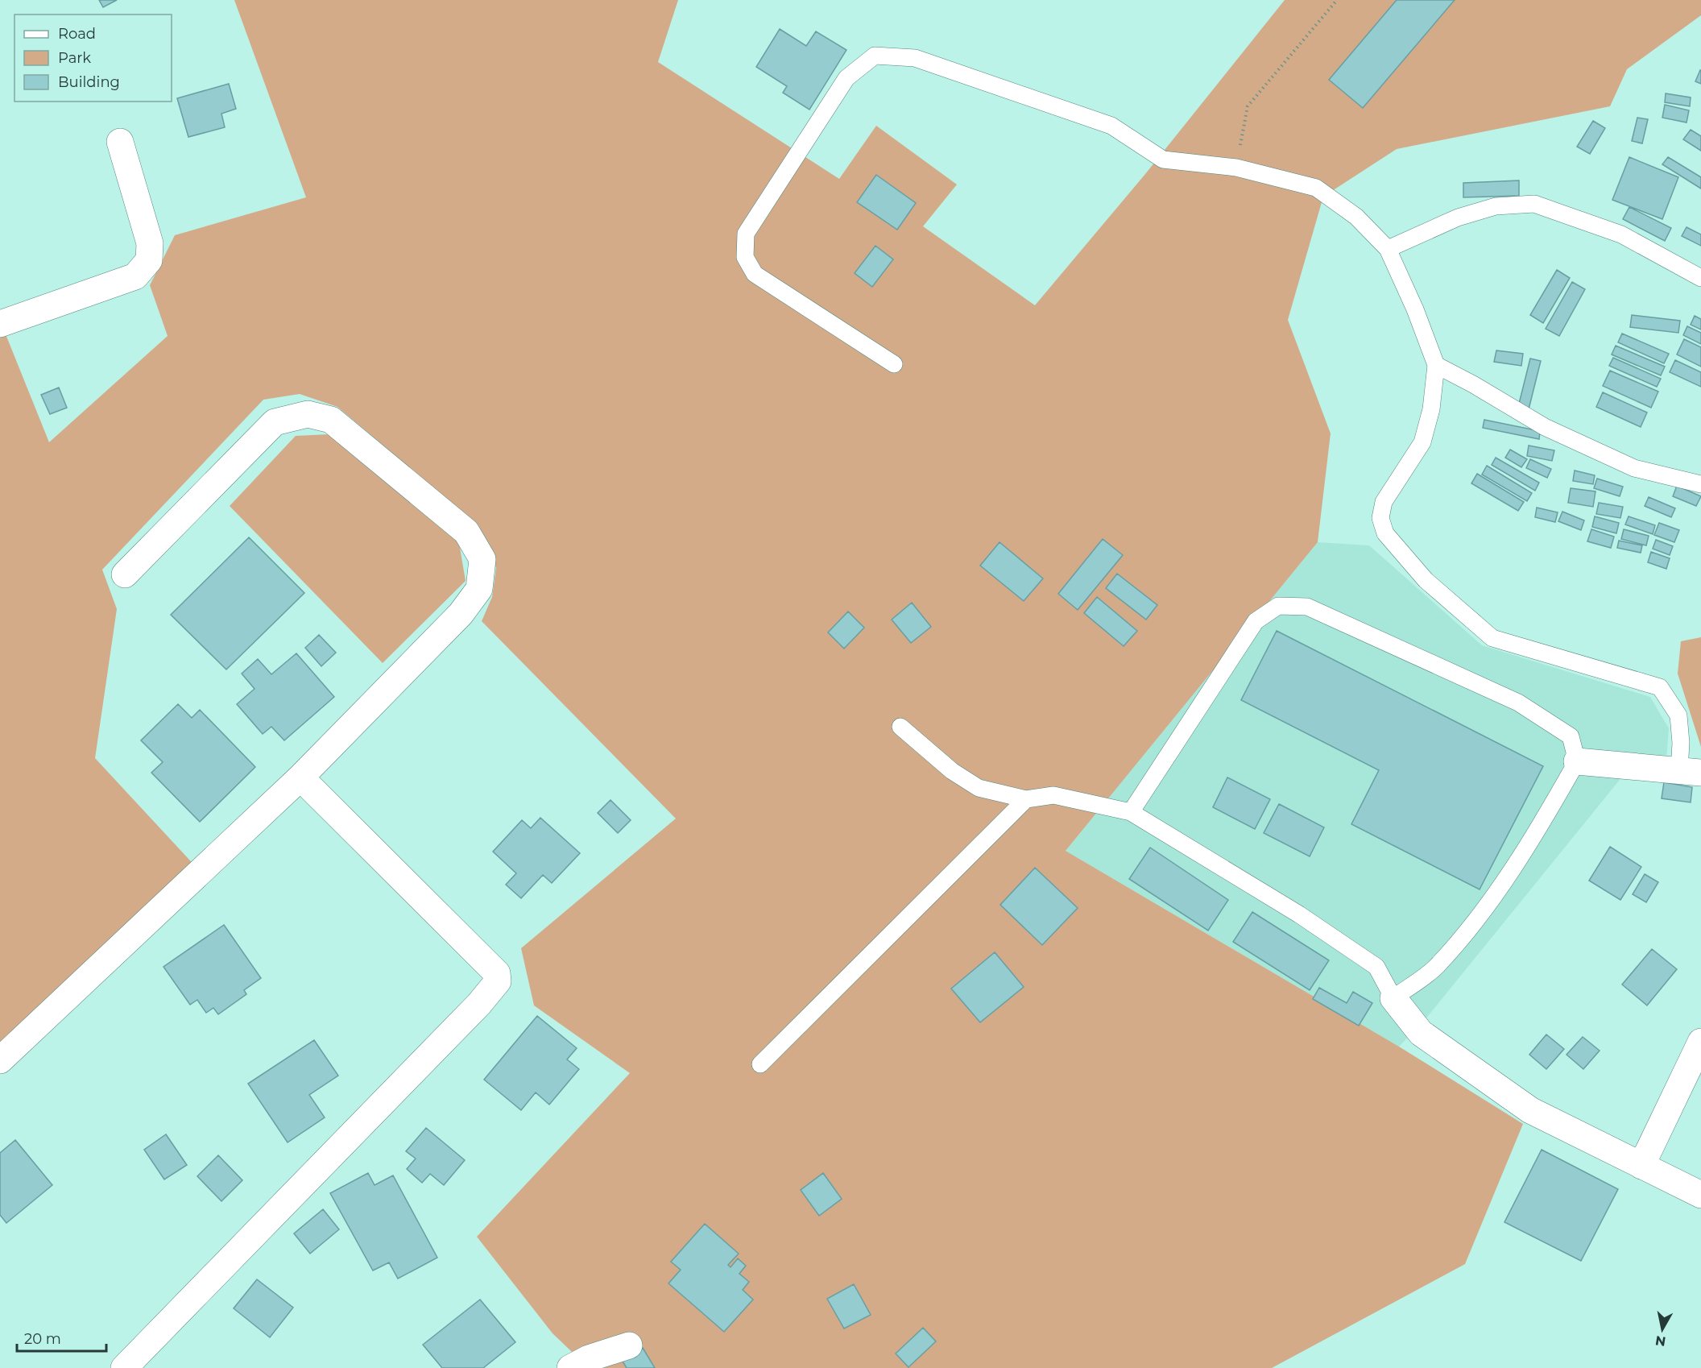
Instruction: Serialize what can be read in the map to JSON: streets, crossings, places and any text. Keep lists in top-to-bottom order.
{
  "legend": ["Road", "Park", "Building"],
  "scale_bar": "20 m",
  "north": "bottom"
}
